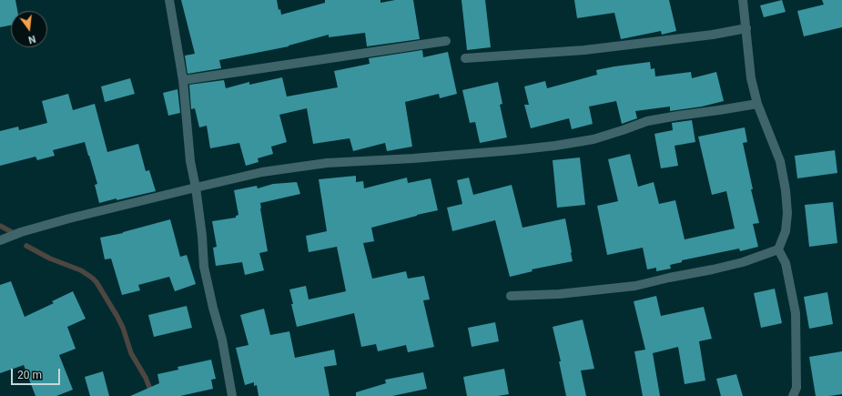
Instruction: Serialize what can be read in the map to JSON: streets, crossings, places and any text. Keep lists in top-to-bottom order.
{
  "scale_bar": "20 m",
  "north": "bottom"
}
